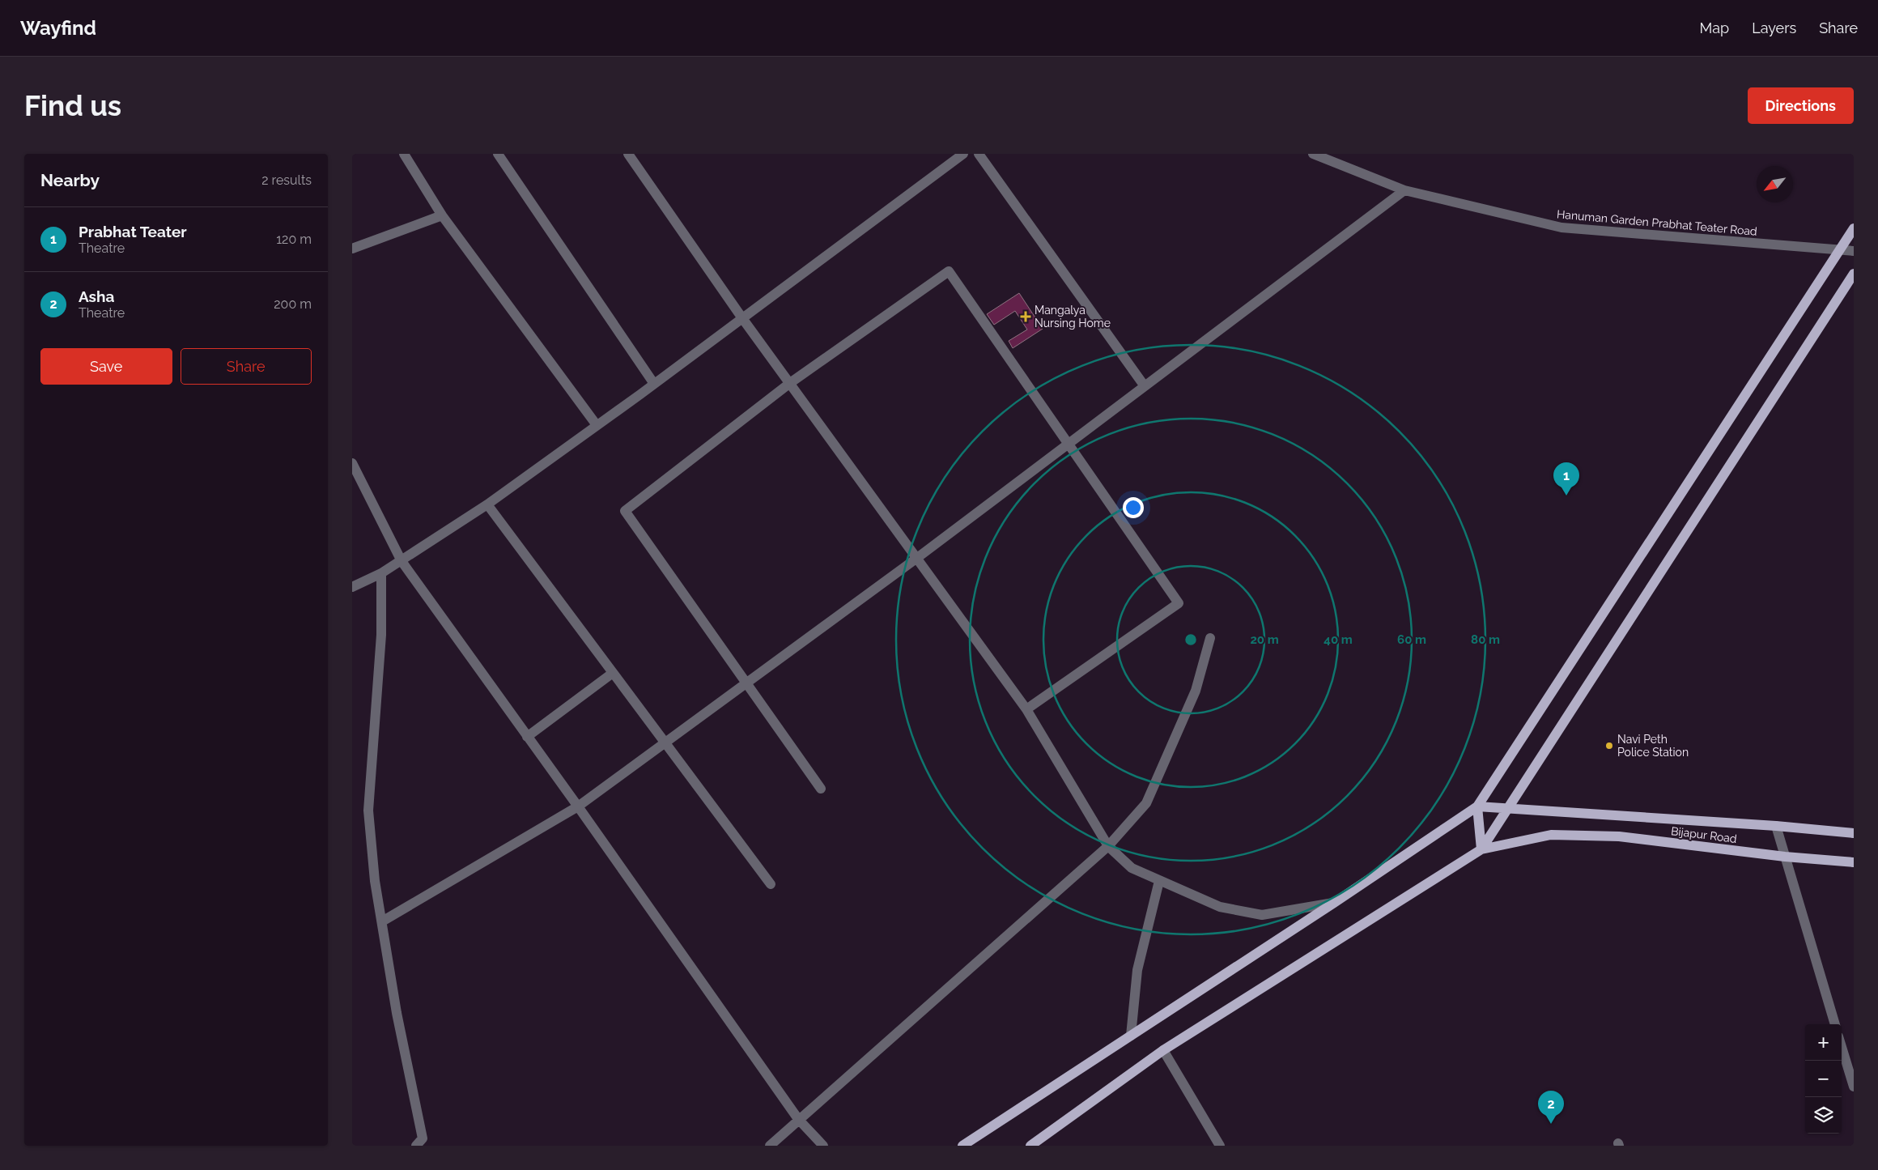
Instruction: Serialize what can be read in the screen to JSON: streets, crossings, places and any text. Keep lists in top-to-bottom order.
{
  "streets": {
    "main road": ["Bijapur Road"],
    "street": ["Hanuman Garden Prabhat Teater Road"]
  },
  "places": {
    "health": ["Mangalya Nursing Home"],
    "other": ["Navi Peth Police Station"]
  },
  "north": "bottom left",
  "page": {
    "header": "Wayfind",
    "nav": ["Map", "Layers", "Share"],
    "buttons": [
      "Directions",
      ["Save", "Share"]
    ],
    "title": "Find us",
    "heading": ["Nearby", "2 results"],
    "list": [
      {
        "mark": "1",
        "name": "Prabhat Teater",
        "note": "Theatre",
        "value": "120 m"
      },
      {
        "mark": "2",
        "name": "Asha",
        "note": "Theatre",
        "value": "200 m"
      }
    ],
    "pins": ["1", "2"],
    "map_buttons": ["+", "−"]
  },
  "rings": [
    "20 m",
    "40 m",
    "60 m",
    "80 m"
  ]
}
